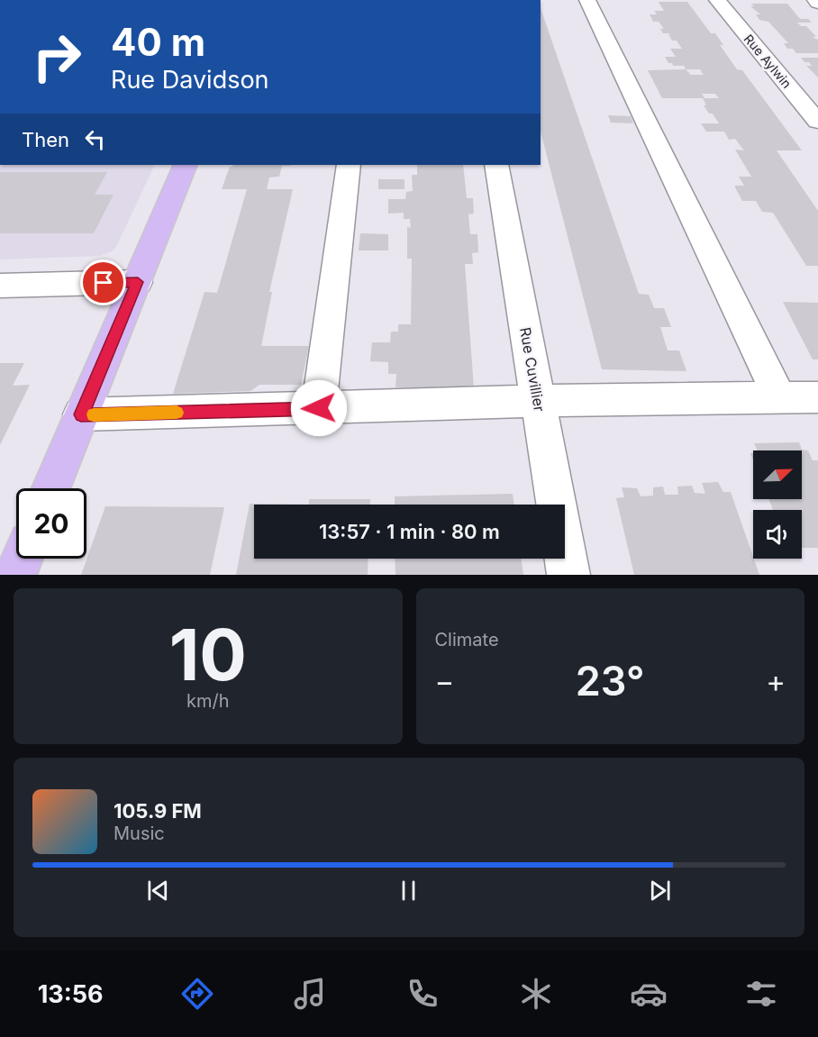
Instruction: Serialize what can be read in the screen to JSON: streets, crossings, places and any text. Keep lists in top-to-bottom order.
{
  "streets": {
    "street": ["Rue Aylwin", "Rue Cuvillier"]
  },
  "north": "top right",
  "page": {
    "turn": ["40 m", "Rue Davidson"],
    "then": "Then",
    "limit": "20",
    "trip": "13:57 · 1 min · 80 m",
    "tile": [
      ["10", "km/h"],
      "Climate"
    ],
    "heat": ["−", "23°", "+"],
    "song": ["105.9 FM", "Music"],
    "tabs": "13:56"
  }
}
